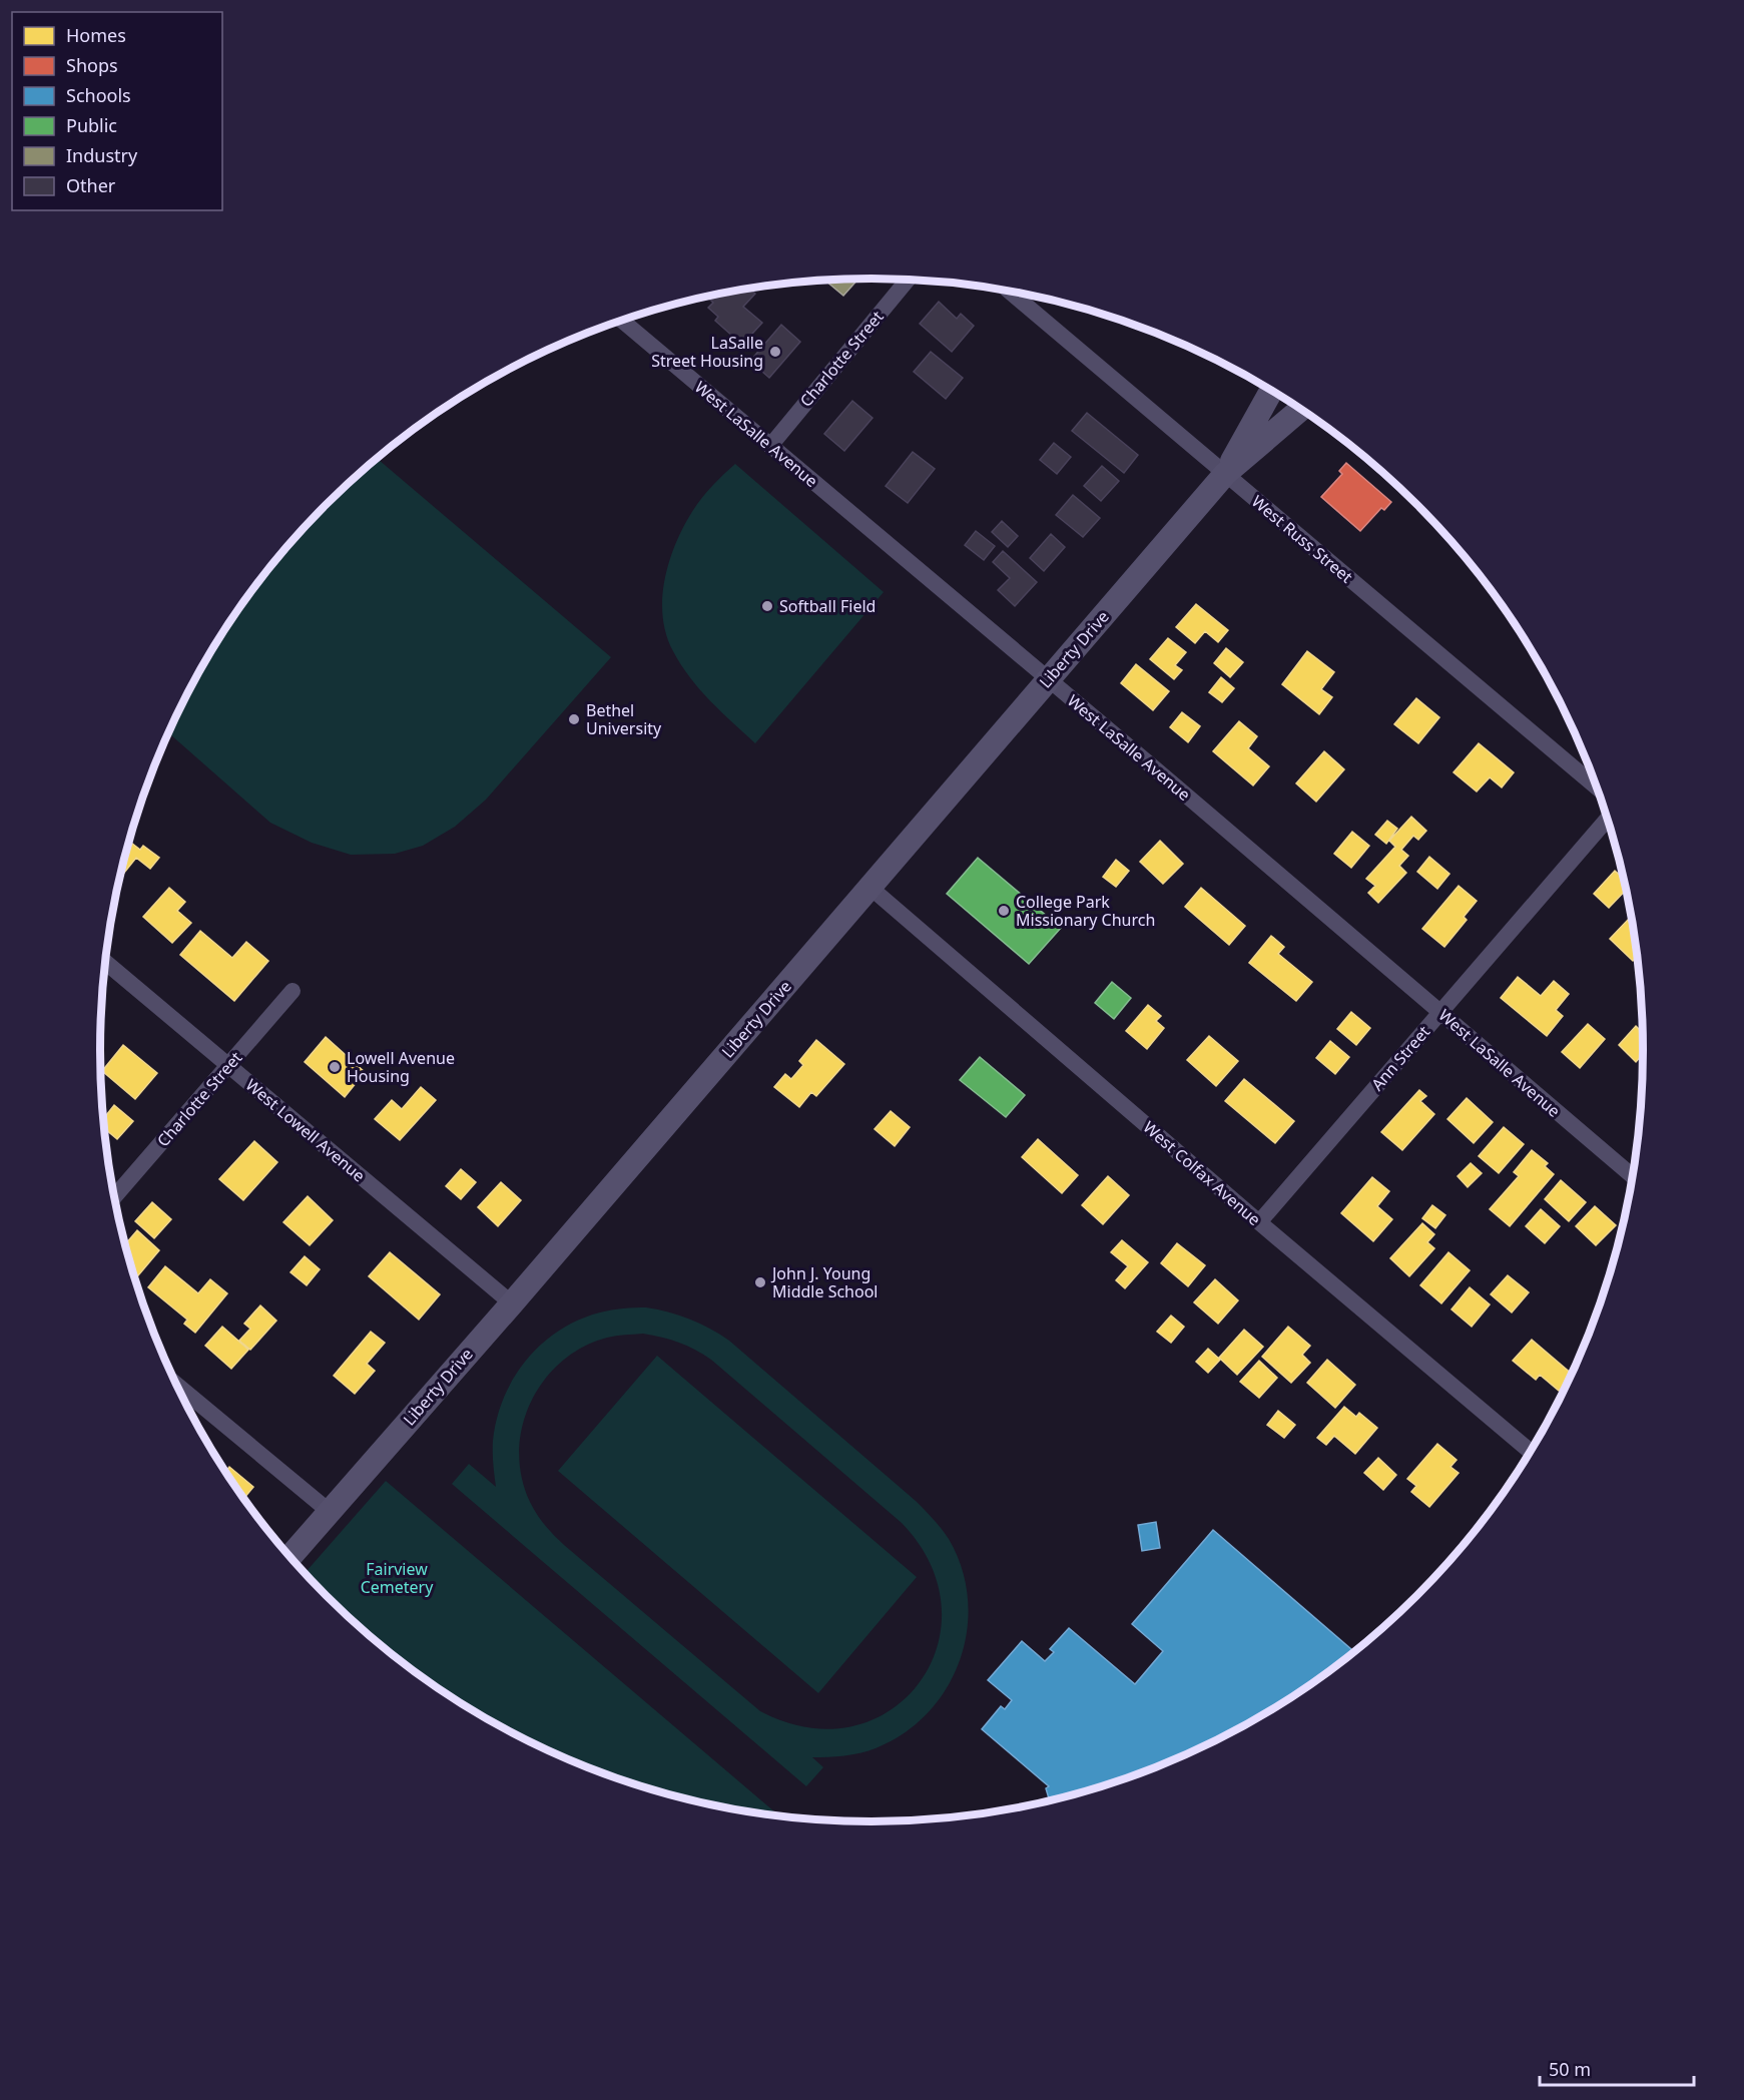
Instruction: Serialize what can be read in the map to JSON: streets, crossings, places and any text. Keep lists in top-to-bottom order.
{
  "streets": {
    "street": [
      "Charlotte Street",
      "West LaSalle Avenue",
      "West Russ Street",
      "Liberty Drive",
      "Ann Street",
      "West Lowell Avenue",
      "West Colfax Avenue"
    ]
  },
  "crossings": [
    ["Charlotte Street", "West LaSalle Avenue"],
    ["Charlotte Street", "West Lowell Avenue"],
    ["West LaSalle Avenue", "Liberty Drive"],
    ["West LaSalle Avenue", "Ann Street"],
    ["West Russ Street", "Liberty Drive"],
    ["Liberty Drive", "West Lowell Avenue"],
    ["Liberty Drive", "West Colfax Avenue"],
    ["Ann Street", "West Colfax Avenue"]
  ],
  "parks": ["Fairview Cemetery"],
  "places": [
    "LaSalle Street Housing",
    "Softball Field",
    "Bethel University",
    "College Park Missionary Church",
    "Lowell Avenue Housing",
    "John J. Young Middle School"
  ],
  "legend": [
    "Homes",
    "Shops",
    "Schools",
    "Public",
    "Industry",
    "Other"
  ],
  "scale_bar": "50 m"
}
